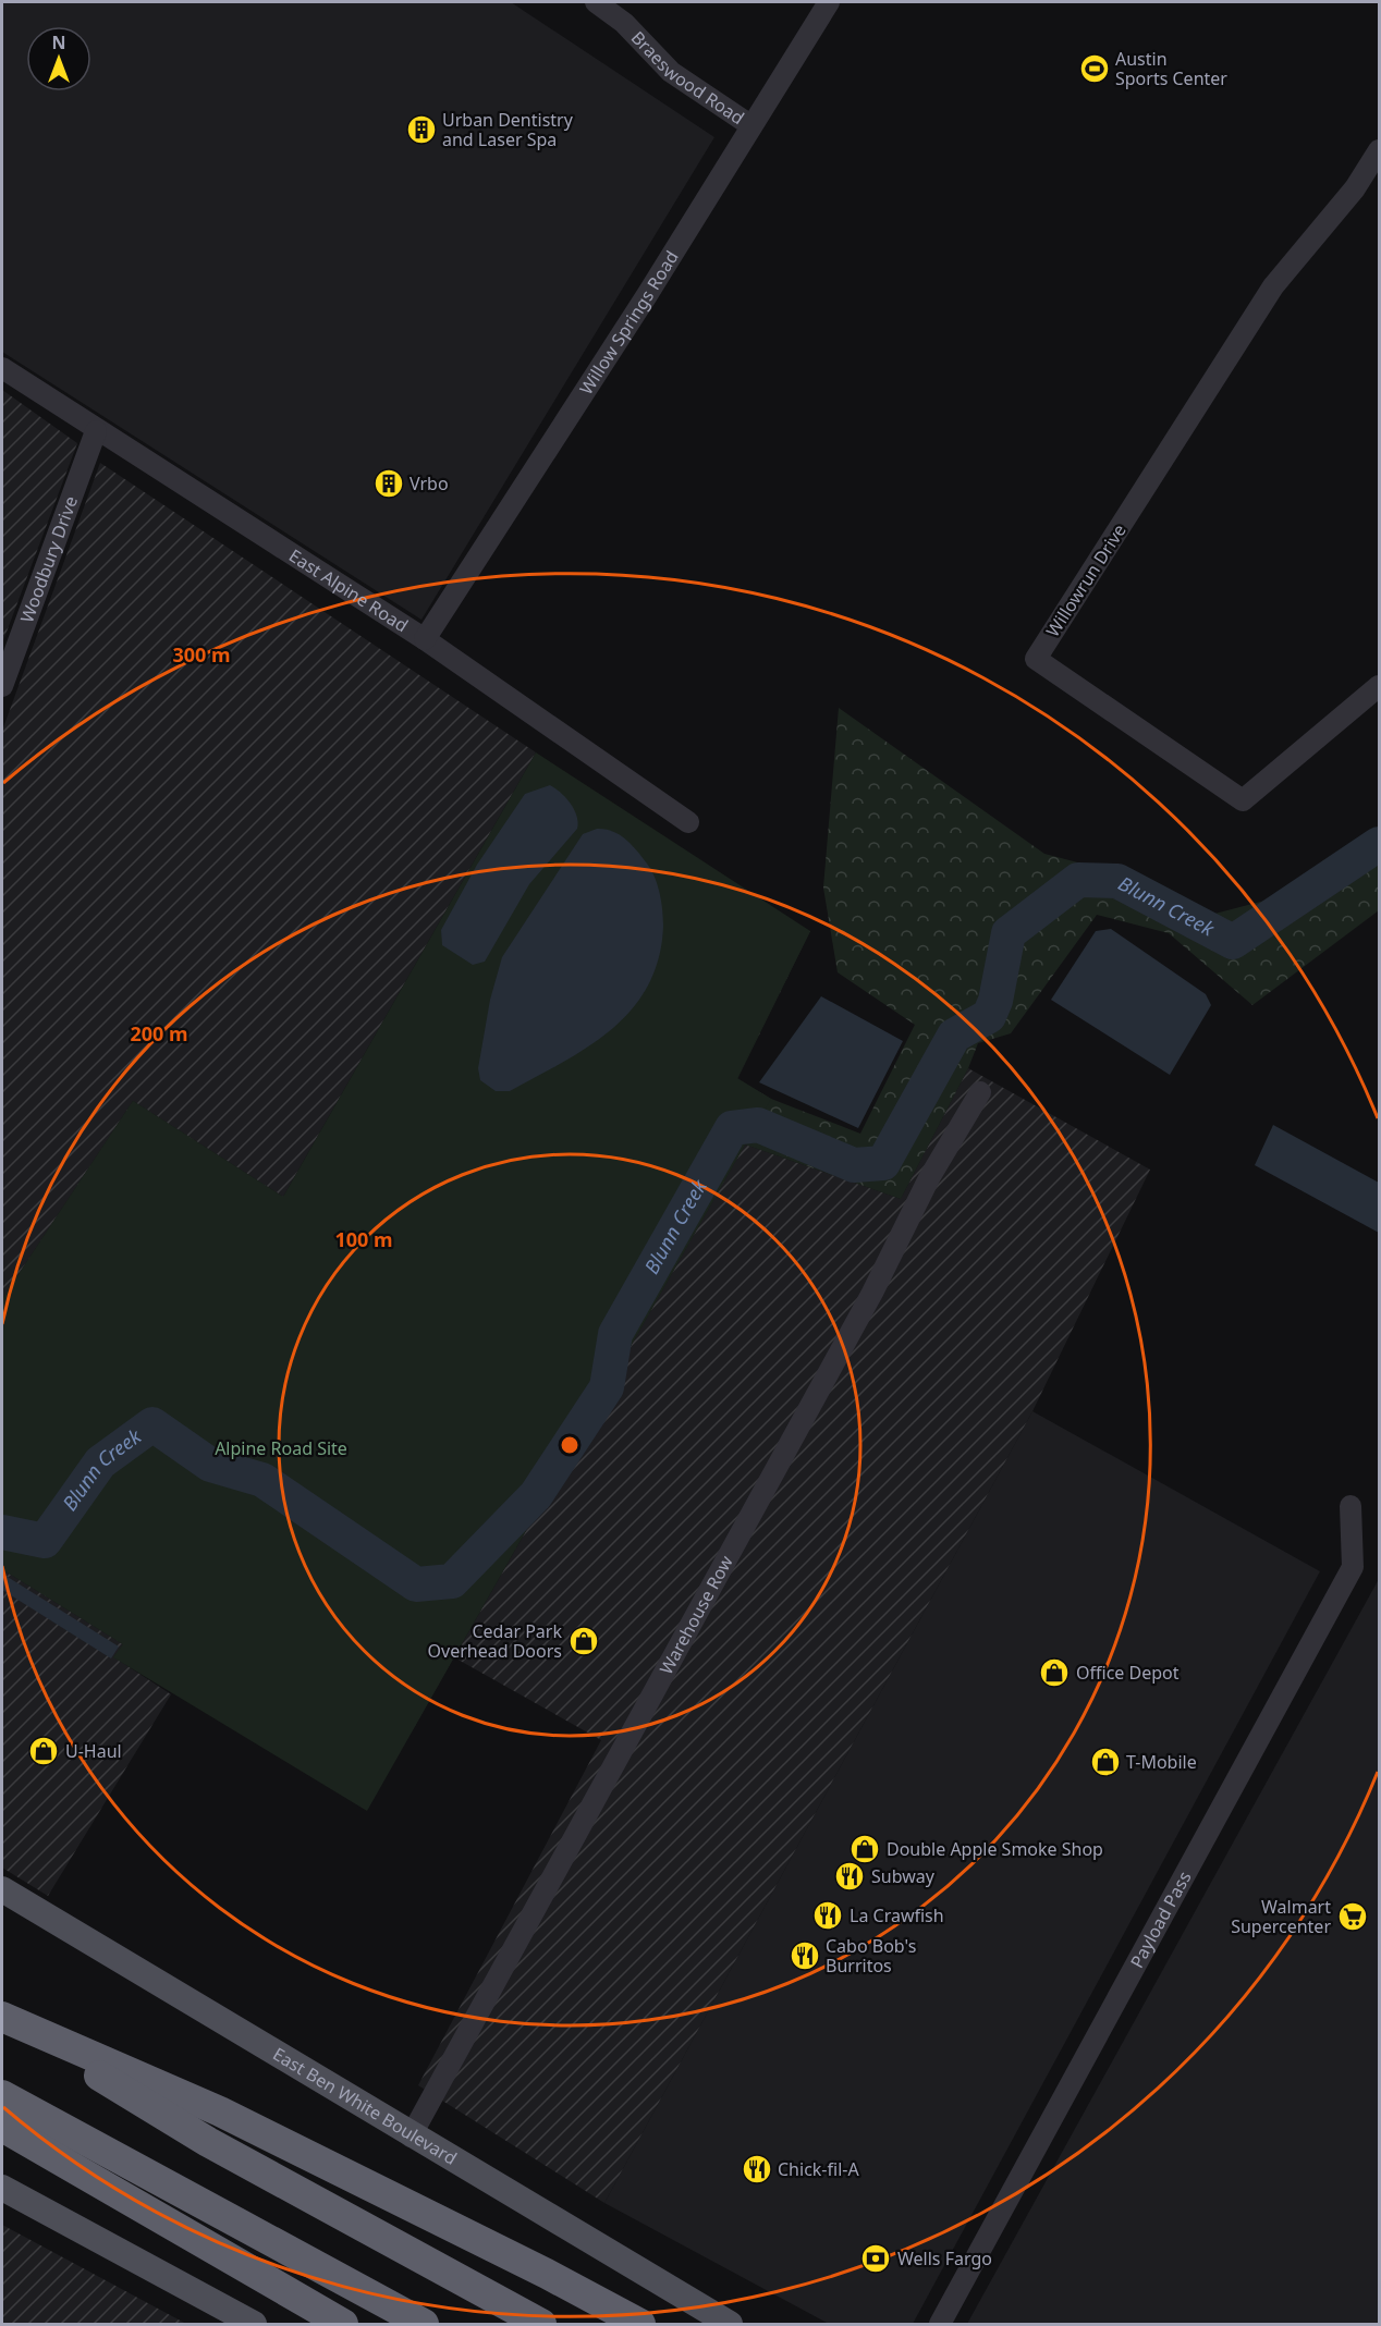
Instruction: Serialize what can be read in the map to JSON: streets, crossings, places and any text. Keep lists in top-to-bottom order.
{
  "streets": {
    "main road": ["East Ben White Boulevard"],
    "street": [
      "Braeswood Road",
      "Willow Springs Road",
      "Woodbury Drive",
      "Willowrun Drive",
      "East Alpine Road",
      "Warehouse Row",
      "Payload Pass"
    ]
  },
  "crossings": [
    ["Braeswood Road", "Willow Springs Road"],
    ["Willow Springs Road", "East Alpine Road"],
    ["Woodbury Drive", "East Alpine Road"],
    ["Warehouse Row", "East Ben White Boulevard"]
  ],
  "water": ["Blunn Creek"],
  "parks": ["Alpine Road Site"],
  "places": {
    "sports": ["Austin Sports Center"],
    "building": ["Urban Dentistry and Laser Spa", "Vrbo"],
    "shop": [
      "Cedar Park Overhead Doors",
      "Office Depot",
      "U-Haul",
      "T-Mobile",
      "Double Apple Smoke Shop"
    ],
    "restaurant": [
      "Subway",
      "La Crawfish",
      "Cabo Bob's Burritos",
      "Chick-fil-A"
    ],
    "supermarket": ["Walmart Supercenter"],
    "bank": ["Wells Fargo"]
  },
  "north": "top",
  "rings": ["300 m", "200 m", "100 m"]
}
